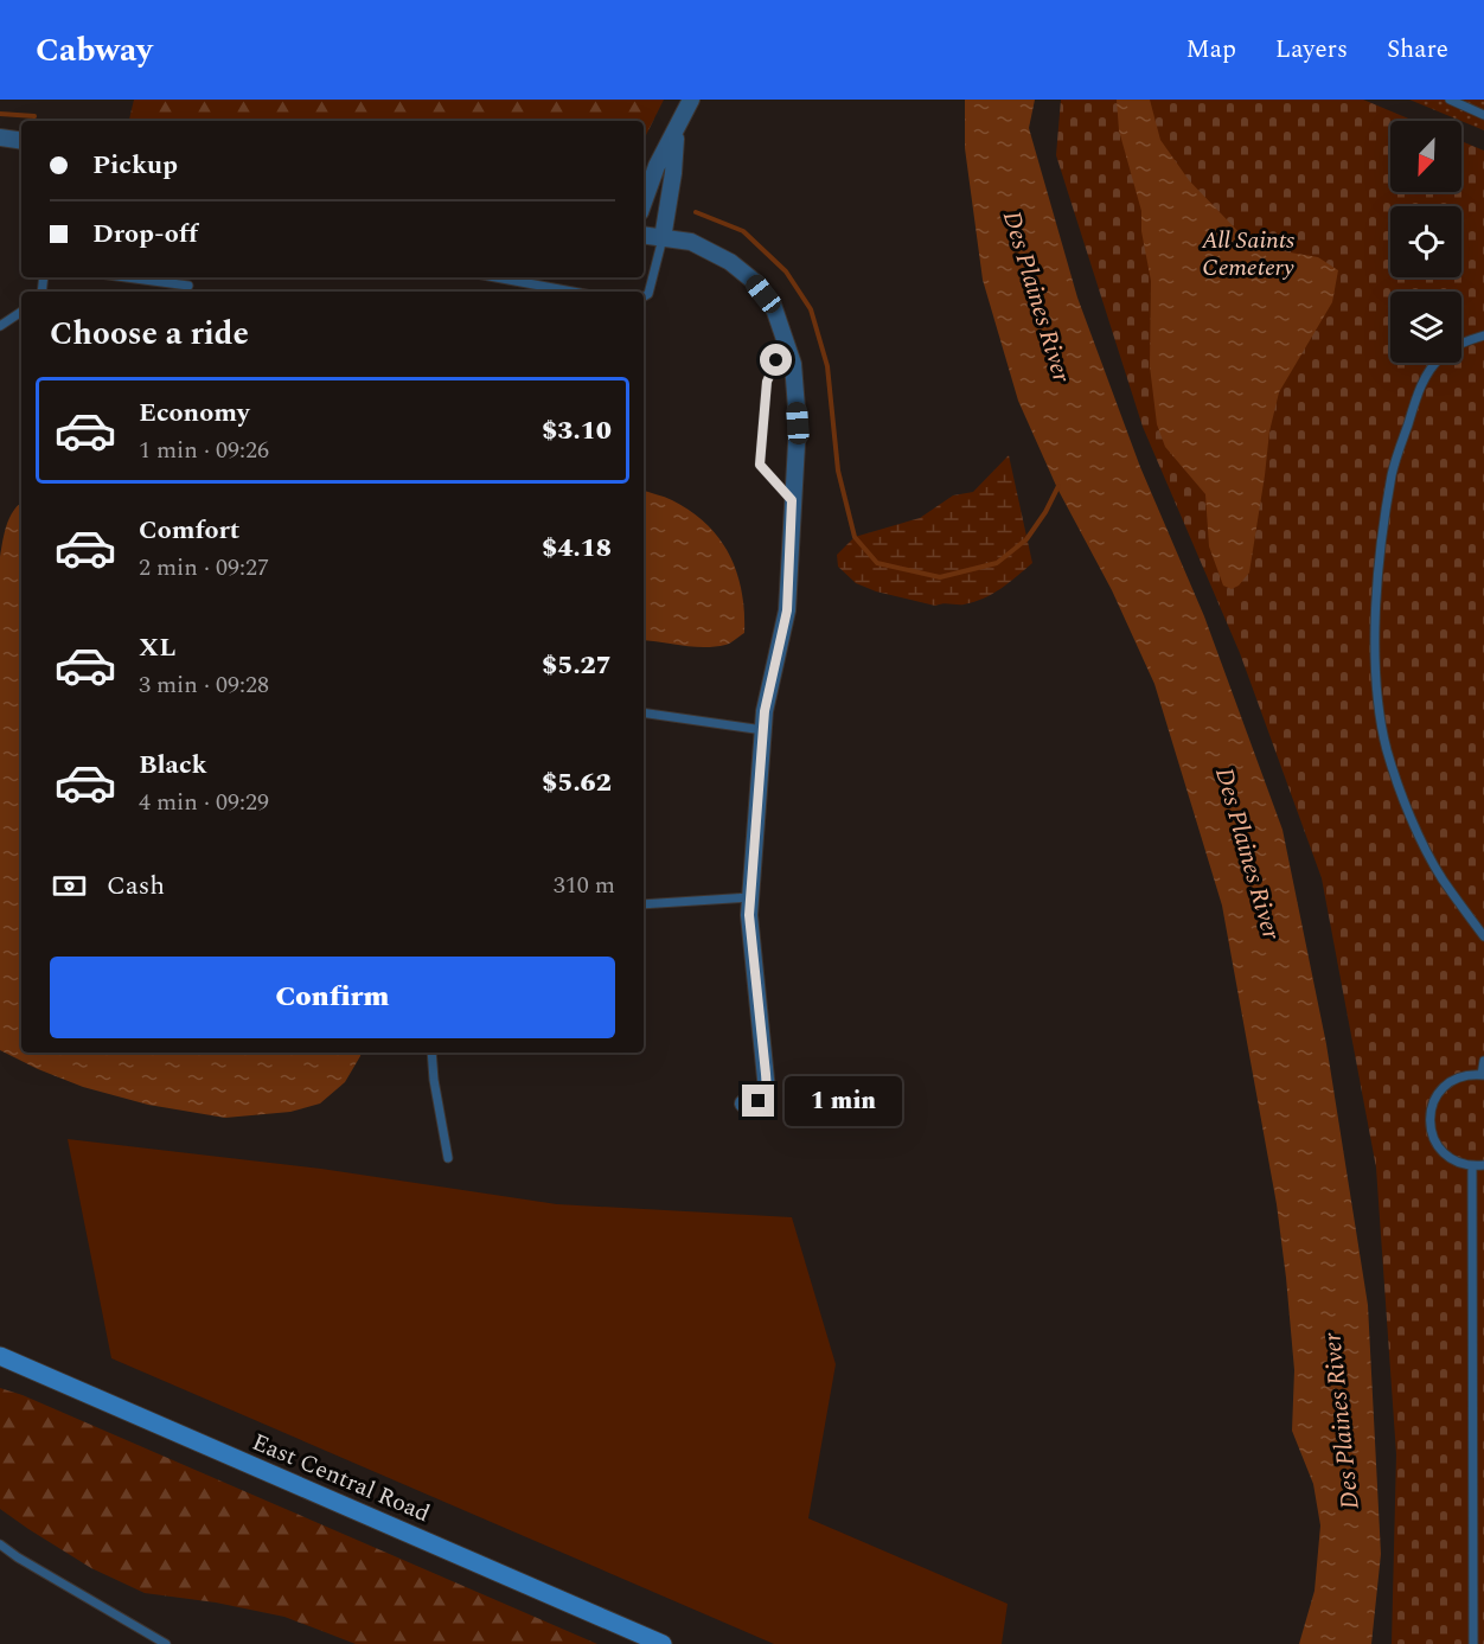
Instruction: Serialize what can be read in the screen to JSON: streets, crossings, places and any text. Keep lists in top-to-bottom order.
{
  "streets": {
    "main road": ["East Central Road"]
  },
  "water": ["Des Plaines River"],
  "parks": ["All Saints Cemetery"],
  "north": "bottom left",
  "page": {
    "header": "Cabway",
    "nav": ["Map", "Layers", "Share"],
    "banner": ["Pickup", "Drop-off"],
    "heading": "Choose a ride",
    "list": [
      {
        "name": "Economy",
        "note": "1 min · 09:26",
        "value": "$3.10"
      },
      {
        "name": "Comfort",
        "note": "2 min · 09:27",
        "value": "$4.18"
      },
      {
        "name": "XL",
        "note": "3 min · 09:28",
        "value": "$5.27"
      },
      {
        "name": "Black",
        "note": "4 min · 09:29",
        "value": "$5.62"
      }
    ],
    "pay": ["Cash", "310 m"],
    "buttons": "Confirm",
    "bubble": "1 min"
  }
}
